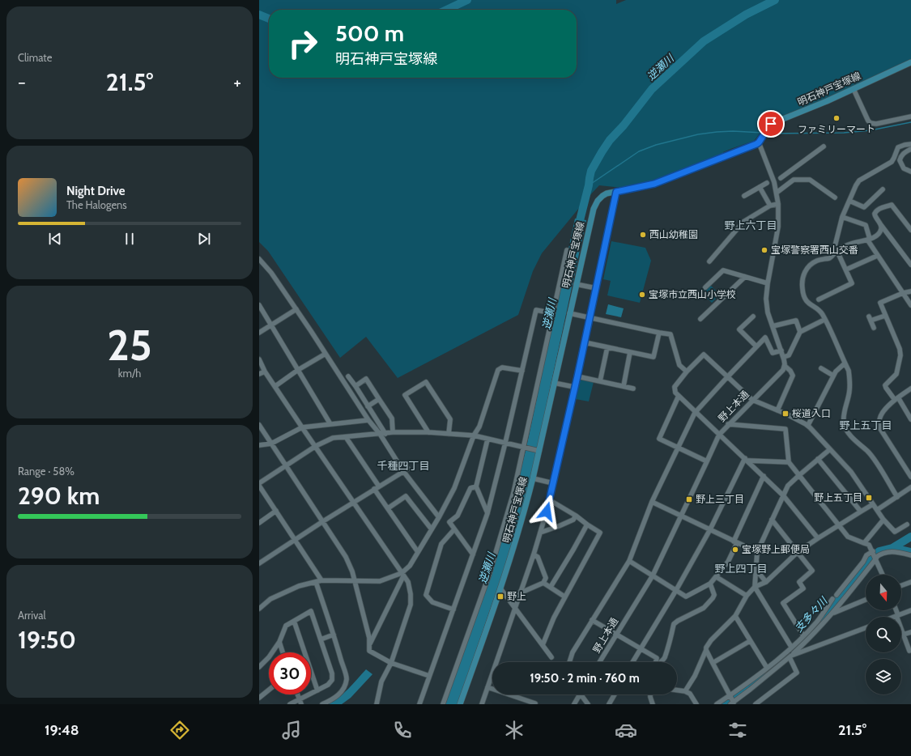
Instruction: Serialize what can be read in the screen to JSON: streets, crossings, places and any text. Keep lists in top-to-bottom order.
{
  "streets": {
    "main road": ["明石神戸宝塚線"],
    "street": ["野上本通"]
  },
  "districts": [
    "野上六丁目",
    "野上五丁目",
    "千種四丁目",
    "野上四丁目"
  ],
  "water": ["逆瀬川", "支多々川"],
  "places": {
    "other": [
      "ファミリーマート",
      "西山幼稚園",
      "宝塚警察署西山交番",
      "宝塚市立西山小学校",
      "宝塚野上郵便局"
    ],
    "transit": [
      "桜道入口",
      "野上五丁目",
      "野上三丁目",
      "野上"
    ]
  },
  "north": "bottom",
  "page": {
    "tile": [
      "Climate",
      ["25", "km/h"],
      ["Range · 58%", "290 km"],
      ["Arrival", "19:50"]
    ],
    "turn": ["500 m", "明石神戸宝塚線"],
    "heat": ["−", "21.5°", "+"],
    "song": ["Night Drive", "The Halogens"],
    "limit": "30",
    "trip": "19:50 · 2 min · 760 m",
    "tabs": ["19:48", "21.5°"]
  }
}
